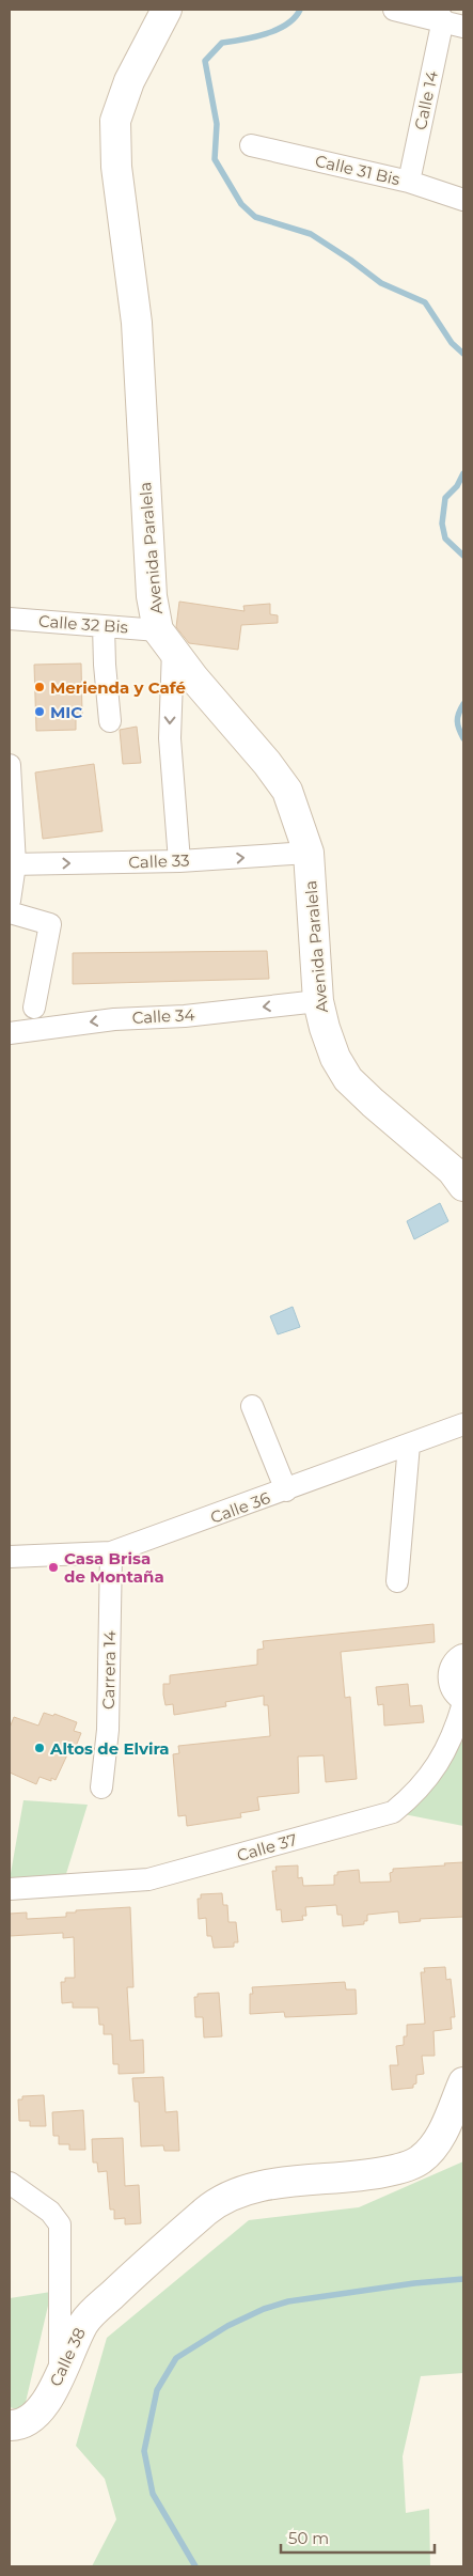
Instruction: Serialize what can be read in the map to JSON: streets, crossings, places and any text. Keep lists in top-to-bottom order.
{
  "streets": {
    "main road": ["Avenida Paralela", "Calle 38"],
    "street": [
      "Calle 14",
      "Calle 31 Bis",
      "Calle 32 Bis",
      "Calle 33",
      "Calle 34",
      "Calle 36",
      "Carrera 14",
      "Calle 37"
    ]
  },
  "crossings": [
    ["Calle 14", "Calle 31 Bis"],
    ["Avenida Paralela", "Calle 32 Bis"],
    ["Avenida Paralela", "Calle 33"],
    ["Avenida Paralela", "Calle 34"],
    ["Calle 36", "Carrera 14"]
  ],
  "one_way": ["Calle 33", "Calle 34"],
  "places": [
    "Merienda y Café",
    "MIC",
    "Casa Brisa de Montaña",
    "Altos de Elvira"
  ],
  "scale_bar": "50 m"
}
